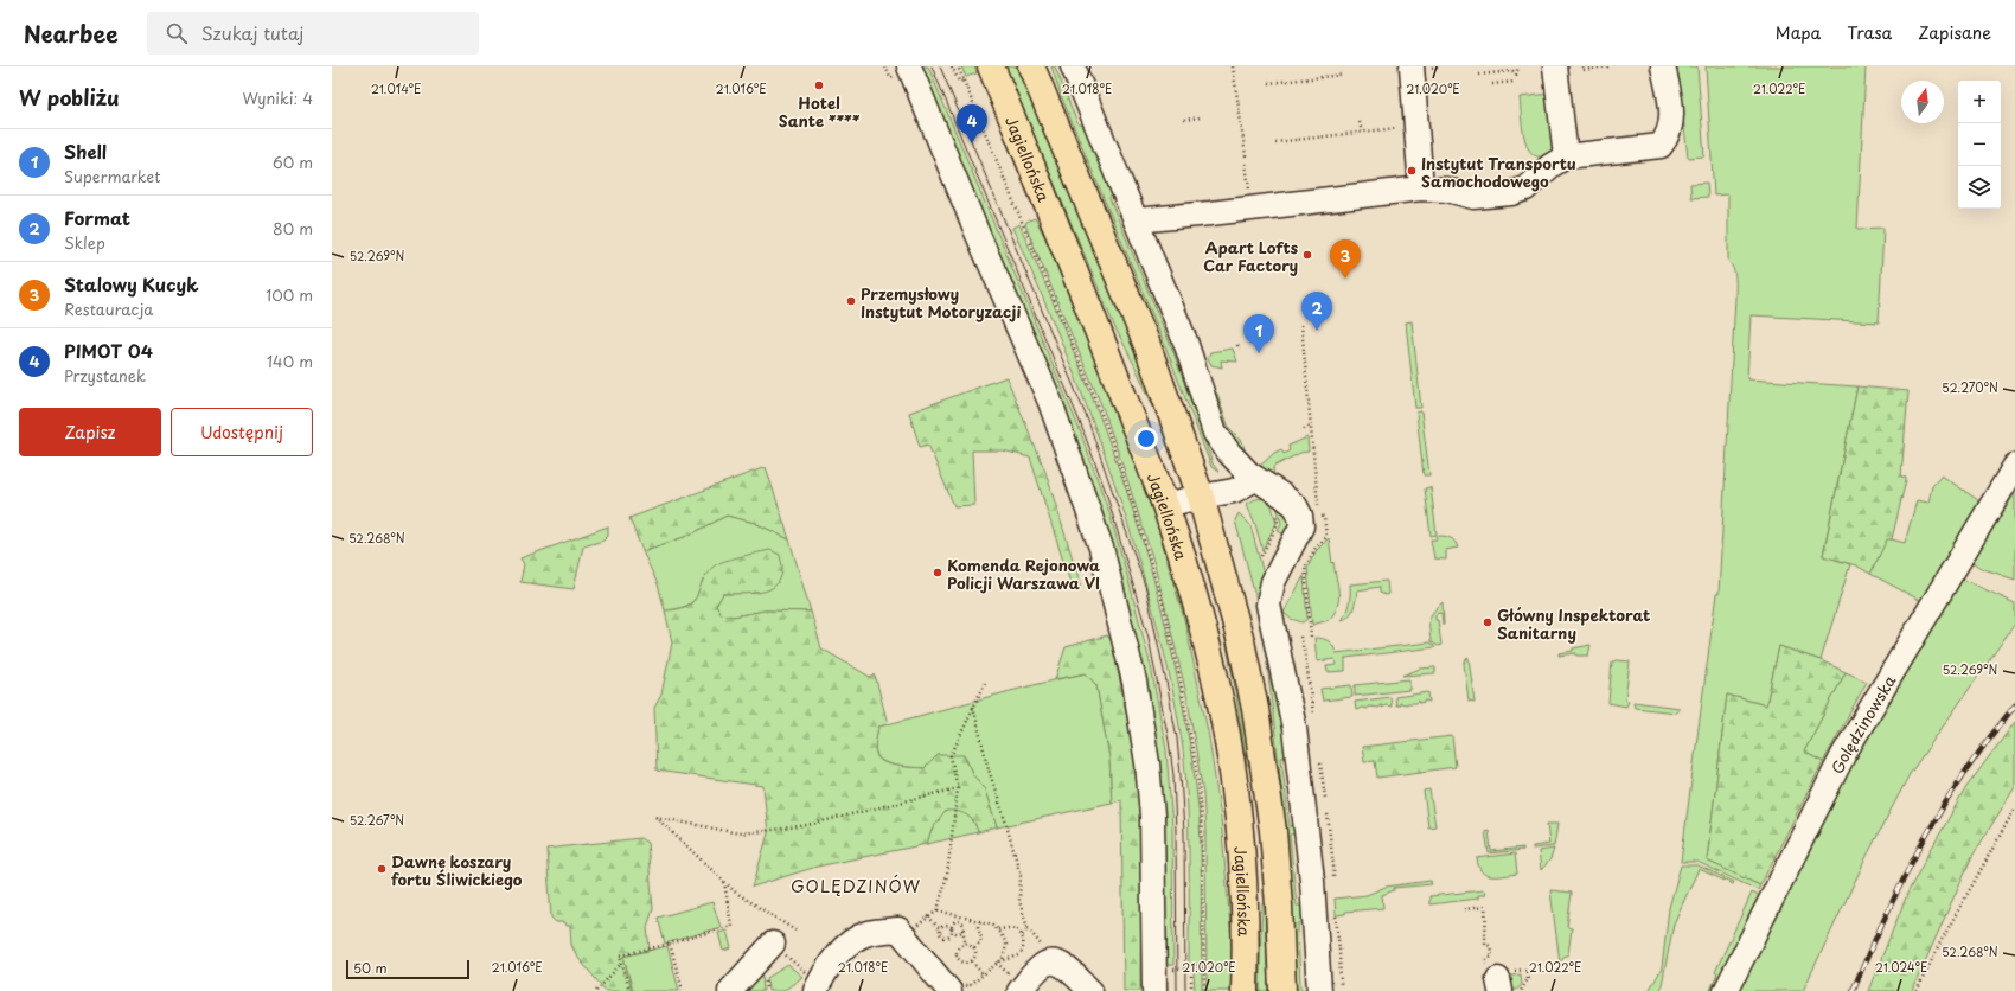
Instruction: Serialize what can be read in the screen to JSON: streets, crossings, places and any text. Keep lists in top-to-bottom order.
{
  "streets": {
    "main road": ["Jagiellońska"],
    "street": ["Golędzinowska"]
  },
  "districts": ["GOLĘDZINÓW"],
  "places": [
    "Hotel Sante ****",
    "Instytut Transportu Samochodowego",
    "Apart Lofts Car Factory",
    "Przemysłowy Instytut Motoryzacji",
    "Komenda Rejonowa Policji Warszawa VI",
    "Główny Inspektorat Sanitarny",
    "Dawne koszary fortu Śliwickiego"
  ],
  "scale_bar": "50 m",
  "north": "top",
  "page": {
    "header": "Nearbee",
    "search": "Szukaj tutaj",
    "nav": ["Mapa", "Trasa", "Zapisane"],
    "heading": ["W pobliżu", "Wyniki: 4"],
    "map_buttons": ["+", "−"],
    "pins": [
      "4",
      "3",
      "2",
      "1"
    ],
    "list": [
      {
        "mark": "1",
        "name": "Shell",
        "note": "Supermarket",
        "value": "60 m"
      },
      {
        "mark": "2",
        "name": "Format",
        "note": "Sklep",
        "value": "80 m"
      },
      {
        "mark": "3",
        "name": "Stalowy Kucyk",
        "note": "Restauracja",
        "value": "100 m"
      },
      {
        "mark": "4",
        "name": "PIMOT 04",
        "note": "Przystanek",
        "value": "140 m"
      }
    ],
    "buttons": ["Zapisz", "Udostępnij"],
    "scale": "50 m"
  },
  "coordinates": [
    "21.014°E",
    "21.016°E",
    "21.018°E",
    "21.020°E",
    "21.022°E",
    "52.269°N",
    "52.270°N",
    "52.268°N",
    "52.267°N",
    "21.024°E"
  ]
}
